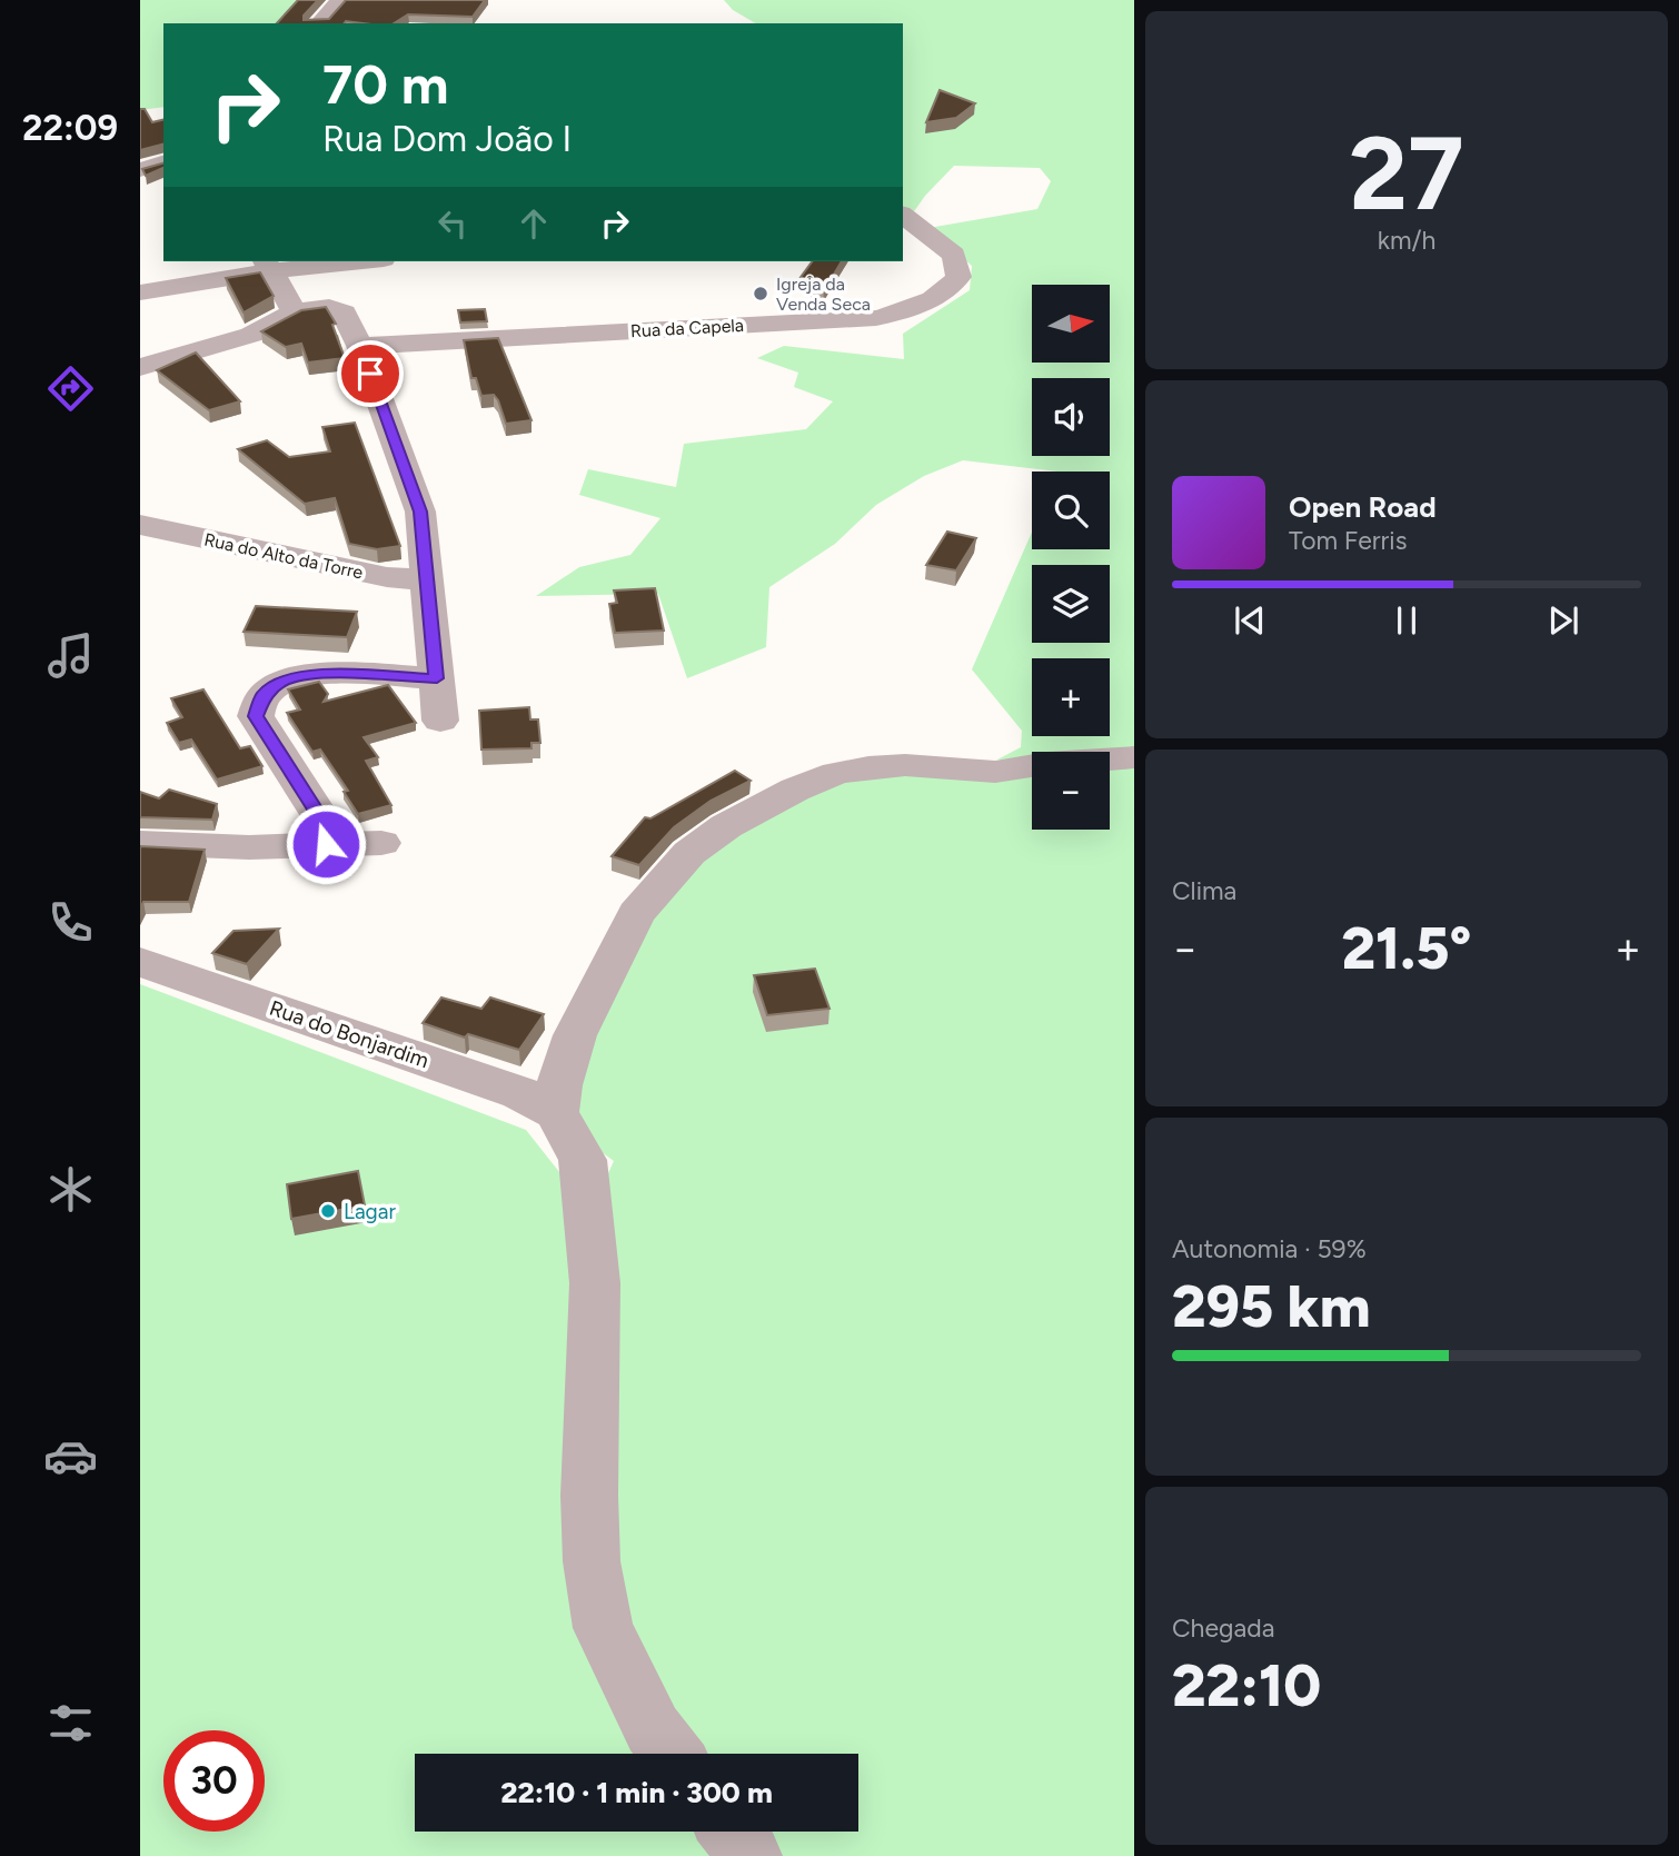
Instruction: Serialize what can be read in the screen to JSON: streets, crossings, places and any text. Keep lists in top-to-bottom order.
{
  "streets": {
    "street": ["Rua da Capela", "Rua do Alto da Torre", "Rua do Bonjardim"]
  },
  "places": ["Igreja da Venda Seca", "Lagar"],
  "north": "right",
  "page": {
    "tabs": "22:09",
    "tile": [
      ["27", "km/h"],
      "Clima",
      ["Autonomia · 59%", "295 km"],
      ["Chegada", "22:10"]
    ],
    "turn": ["70 m", "Rua Dom João I"],
    "map_buttons": ["+", "−"],
    "song": ["Open Road", "Tom Ferris"],
    "heat": ["−", "21.5°", "+"],
    "limit": "30",
    "trip": "22:10 · 1 min · 300 m"
  }
}
